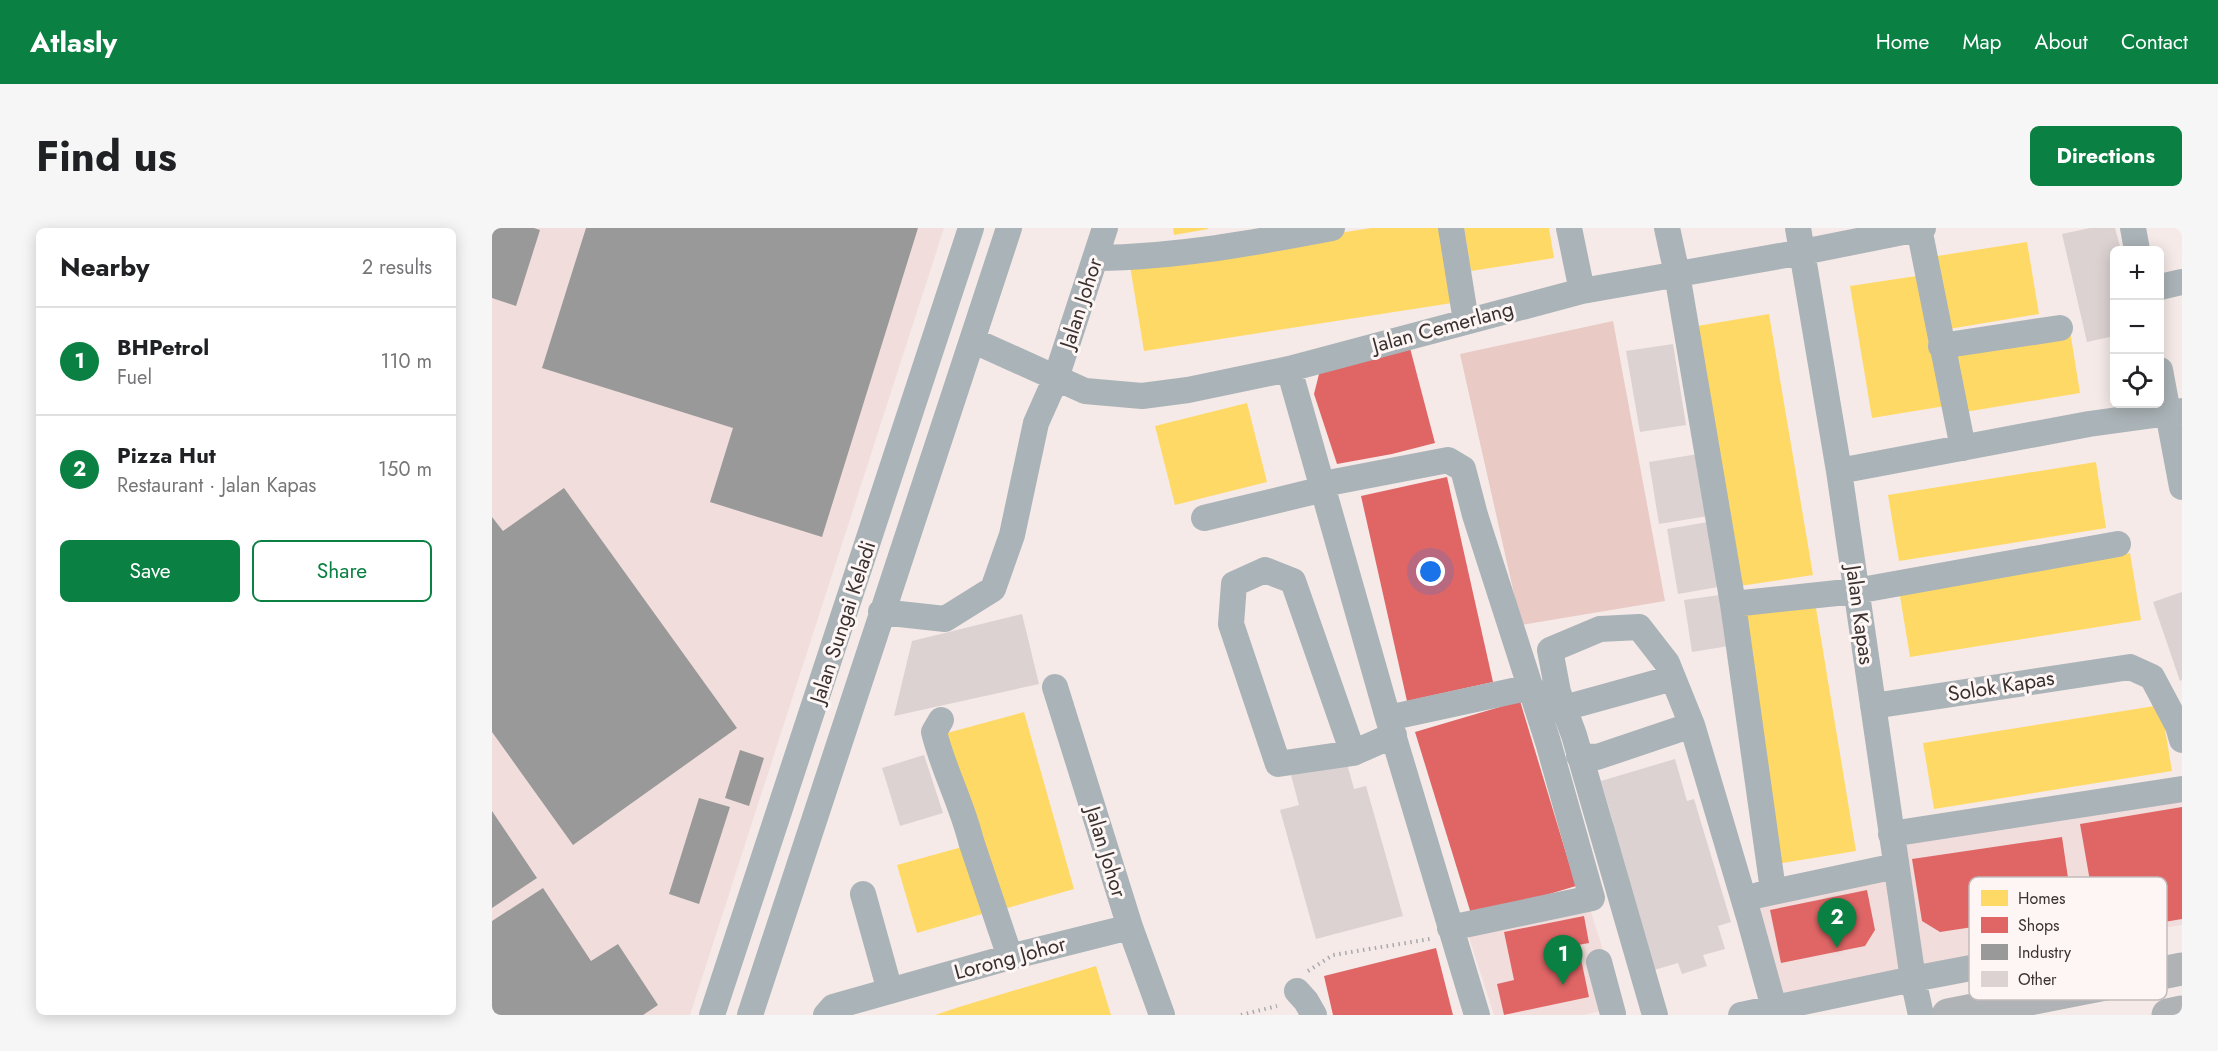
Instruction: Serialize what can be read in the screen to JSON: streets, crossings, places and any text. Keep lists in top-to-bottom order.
{
  "streets": {
    "street": [
      "Jalan Johor",
      "Jalan Cemerlang",
      "Jalan Kapas",
      "Jalan Sungai Keladi",
      "Solok Kapas",
      "Lorong Johor"
    ]
  },
  "crossings": [
    ["Jalan Johor", "Jalan Cemerlang"],
    ["Jalan Johor", "Jalan Sungai Keladi"],
    ["Jalan Johor", "Lorong Johor"],
    ["Jalan Cemerlang", "Jalan Kapas"],
    ["Jalan Cemerlang", "Jalan Sungai Keladi"],
    ["Jalan Kapas", "Solok Kapas"]
  ],
  "legend": [
    "Homes",
    "Shops",
    "Industry",
    "Other"
  ],
  "page": {
    "header": "Atlasly",
    "nav": [
      "Home",
      "Map",
      "About",
      "Contact"
    ],
    "title": "Find us",
    "buttons": [
      "Directions",
      ["Save", "Share"]
    ],
    "heading": ["Nearby", "2 results"],
    "map_buttons": ["+", "−"],
    "list": [
      {
        "mark": "1",
        "name": "BHPetrol",
        "note": "Fuel",
        "value": "110 m"
      },
      {
        "mark": "2",
        "name": "Pizza Hut",
        "note": "Restaurant · Jalan Kapas",
        "value": "150 m"
      }
    ],
    "pins": ["2", "1"]
  }
}
